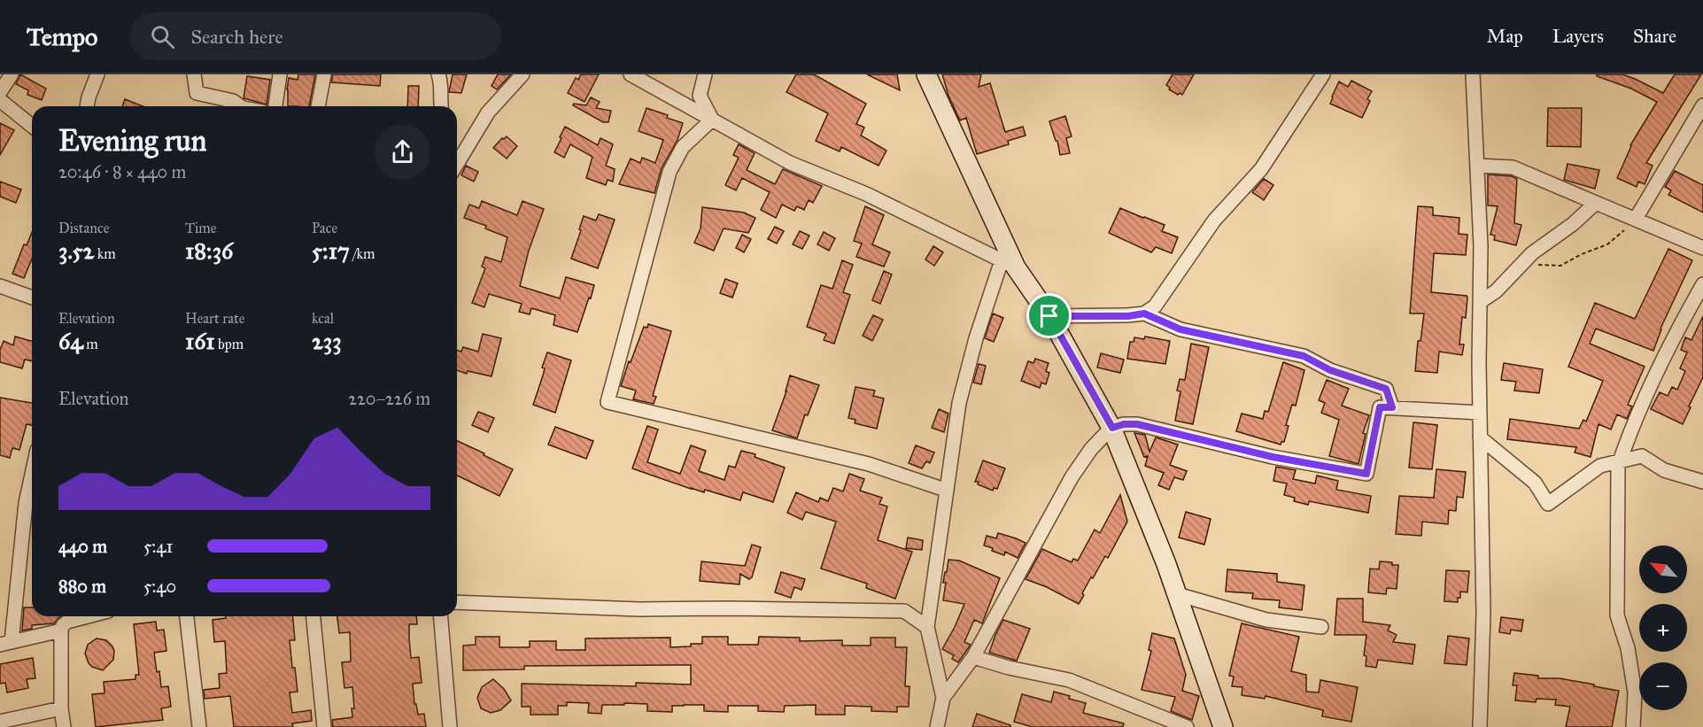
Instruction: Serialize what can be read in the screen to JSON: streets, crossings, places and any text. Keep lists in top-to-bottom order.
{
  "north": "top left",
  "page": {
    "header": "Tempo",
    "search": "Search here",
    "nav": ["Map", "Layers", "Share"],
    "heading": ["Evening run", "20:46 · 8 × 440 m"],
    "stats": [
      ["Distance", "3.52 km"],
      ["Time", "18:36"],
      ["Pace", "5:17 /km"],
      ["Elevation", "64 m"],
      ["Heart rate", "161 bpm"],
      ["kcal", "233"]
    ],
    "chart": ["Elevation", "220–226 m"],
    "list": [
      {
        "name": "440 m",
        "note": "5:41"
      },
      {
        "name": "880 m",
        "note": "5:40"
      }
    ],
    "map_buttons": ["+", "−"]
  }
}
